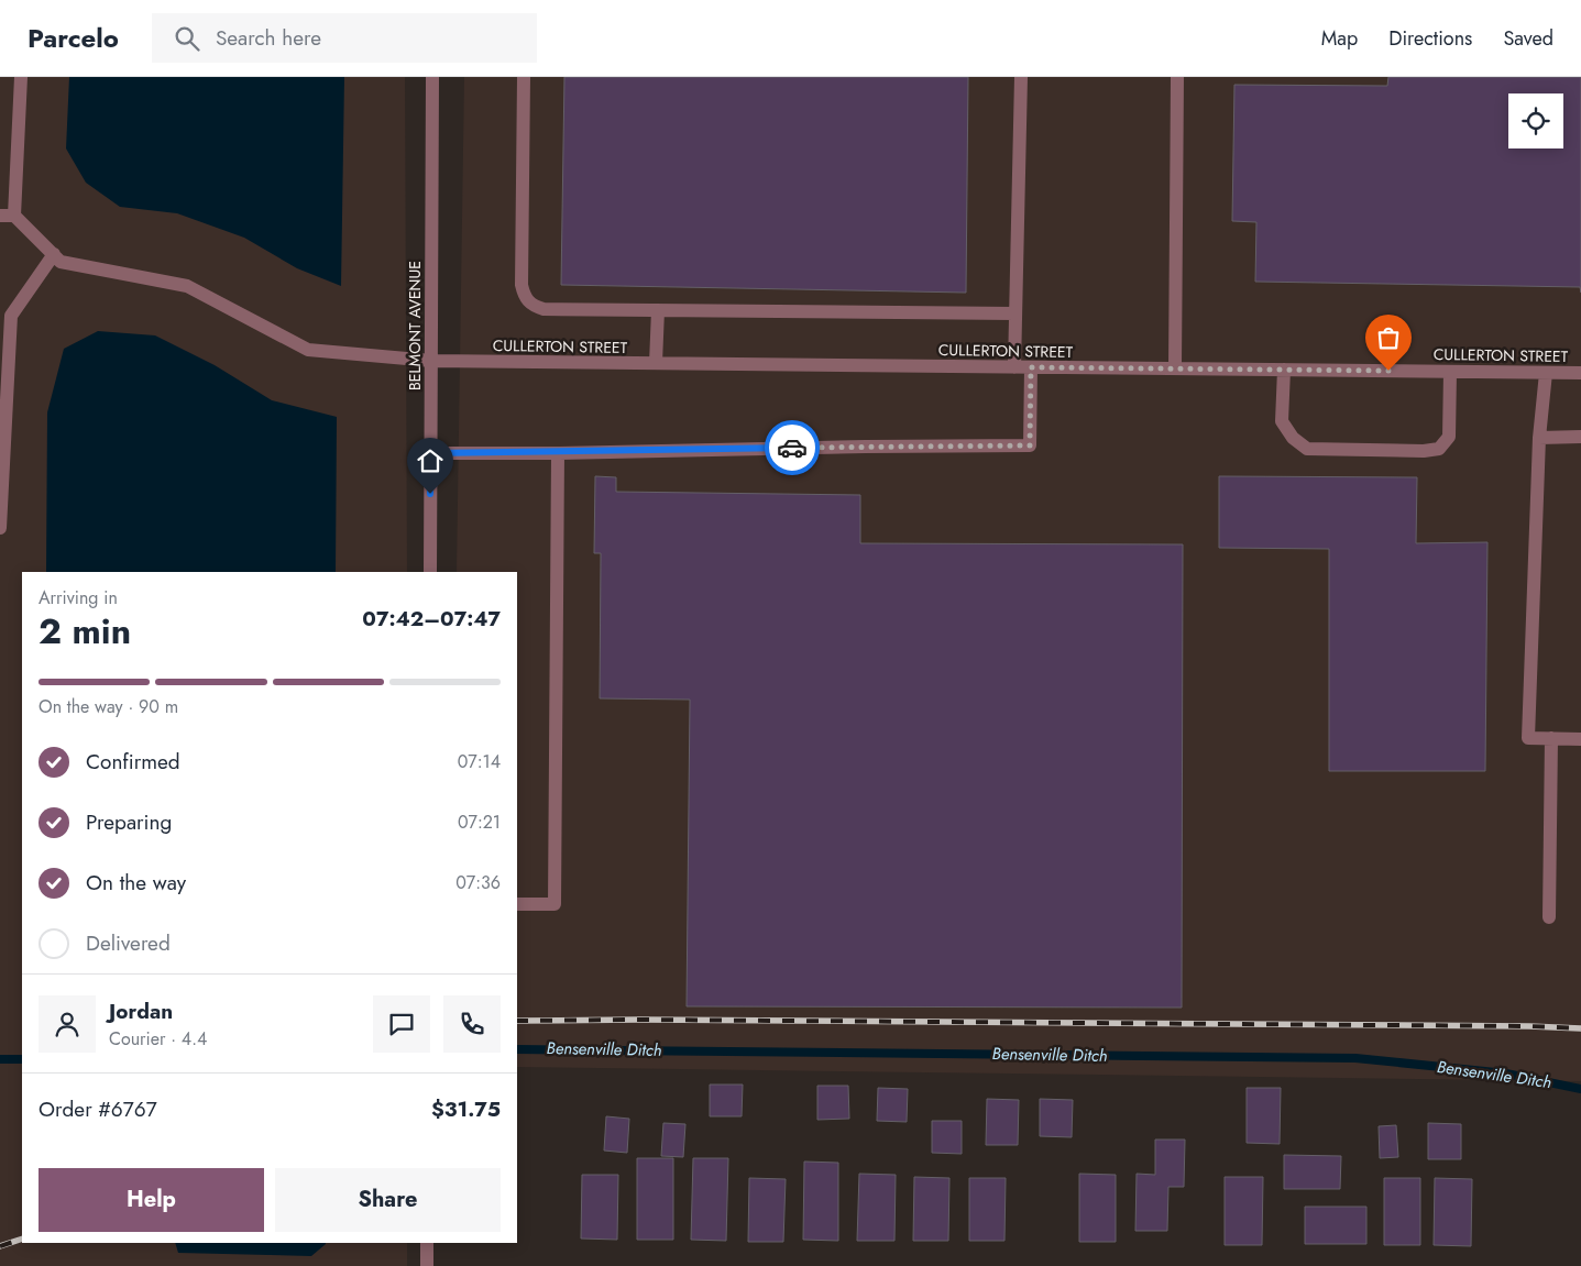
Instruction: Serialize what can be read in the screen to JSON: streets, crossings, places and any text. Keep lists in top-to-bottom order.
{
  "streets": {
    "street": ["BELMONT AVENUE", "CULLERTON STREET"]
  },
  "crossings": [
    ["BELMONT AVENUE", "CULLERTON STREET"]
  ],
  "water": ["Bensenville Ditch"],
  "page": {
    "header": "Parcelo",
    "search": "Search here",
    "nav": ["Map", "Directions", "Saved"],
    "heading": ["2 min", "Arriving in", "07:42–07:47"],
    "panel": [
      "Jordan",
      "Courier · 4.4",
      "Order #6767",
      "$31.75"
    ],
    "bar": "On the way · 90 m",
    "list": [
      ["Confirmed", "07:14"],
      ["Preparing", "07:21"],
      ["On the way", "07:36"],
      "Delivered"
    ],
    "buttons": ["Help", "Share"]
  }
}
